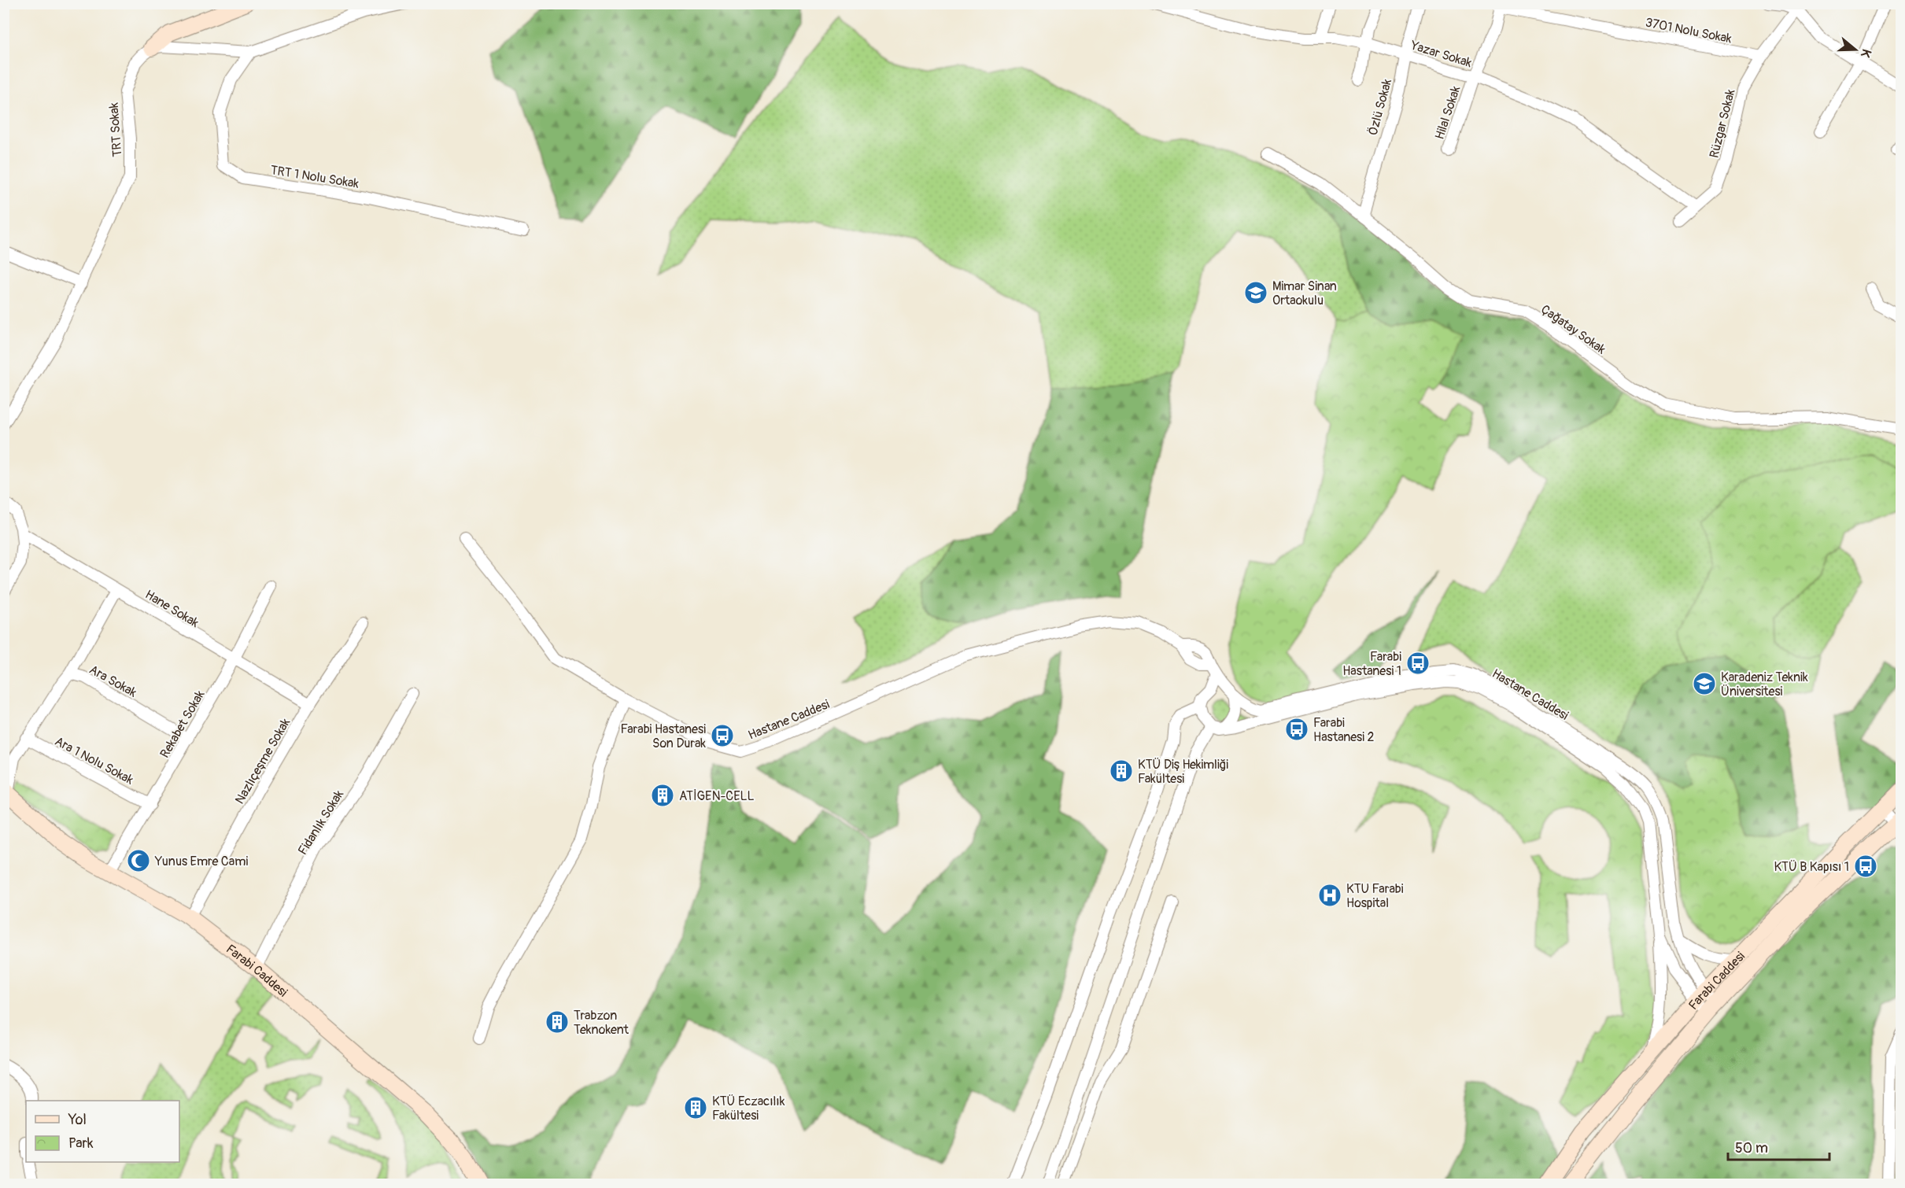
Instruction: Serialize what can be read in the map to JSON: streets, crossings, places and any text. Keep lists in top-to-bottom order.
{
  "streets": {
    "street": [
      "3701 Nolu Sokak",
      "Yazar Sokak",
      "Özlü Sokak",
      "Hilal Sokak",
      "Rüzgar Sokak",
      "TRT Sokak",
      "TRT 1 Nolu Sokak",
      "Çağatay Sokak",
      "Hane Sokak",
      "Ara Sokak",
      "Hastane Caddesi",
      "Rekabet Sokak",
      "Ara 1 Nolu Sokak",
      "Nazlıçeşme Sokak",
      "Fidanlık Sokak",
      "Farabi Caddesi"
    ]
  },
  "crossings": [
    ["3701 Nolu Sokak", "Hilal Sokak"],
    ["3701 Nolu Sokak", "Rüzgar Sokak"],
    ["Yazar Sokak", "Özlü Sokak"],
    ["Yazar Sokak", "Hilal Sokak"],
    ["Yazar Sokak", "Rüzgar Sokak"],
    ["Özlü Sokak", "Çağatay Sokak"],
    ["Hane Sokak", "Rekabet Sokak"],
    ["Hane Sokak", "Nazlıçeşme Sokak"],
    ["Ara Sokak", "Rekabet Sokak"],
    ["Ara Sokak", "Ara 1 Nolu Sokak"],
    ["Ara Sokak", "Farabi Caddesi"],
    ["Hastane Caddesi", "Farabi Caddesi"],
    ["Rekabet Sokak", "Ara 1 Nolu Sokak"],
    ["Rekabet Sokak", "Farabi Caddesi"],
    ["Nazlıçeşme Sokak", "Farabi Caddesi"],
    ["Fidanlık Sokak", "Farabi Caddesi"]
  ],
  "places": {
    "school or university": ["Mimar Sinan Ortaokulu", "Karadeniz Teknik Üniversitesi"],
    "bus stop": [
      "Farabi Hastanesi 1",
      "Farabi Hastanesi 2",
      "Farabi Hastanesi Son Durak",
      "KTÜ B Kapısı 1"
    ],
    "building": [
      "KTÜ Diş Hekimliği Fakültesi",
      "ATİGEN-CELL",
      "Trabzon Teknokent",
      "KTÜ Eczacılık Fakültesi"
    ],
    "mosque": ["Yunus Emre Cami"],
    "hospital": ["KTU Farabi Hospital"]
  },
  "legend": ["Yol", "Park"],
  "scale_bar": "50 m",
  "north": "right"
}
